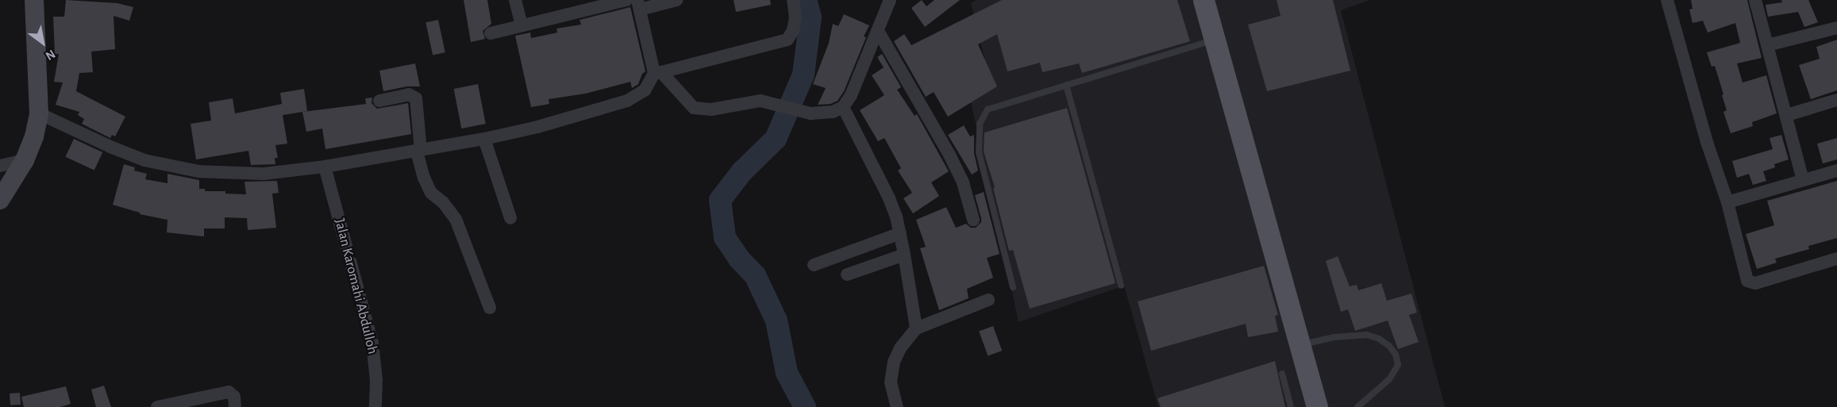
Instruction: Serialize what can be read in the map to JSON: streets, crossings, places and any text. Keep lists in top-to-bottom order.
{
  "streets": {
    "street": ["Jalan Karomahi Abdulloh"]
  },
  "north": "bottom right"
}
